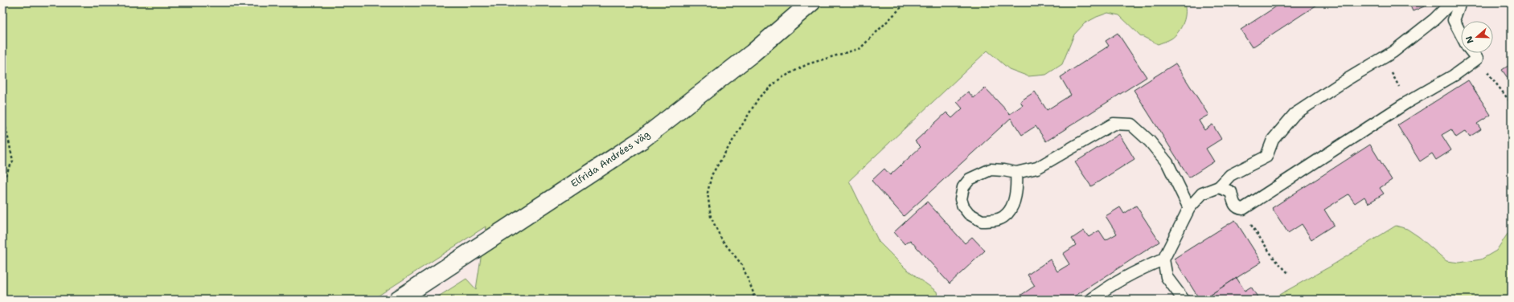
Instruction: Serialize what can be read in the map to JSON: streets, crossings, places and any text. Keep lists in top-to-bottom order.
{
  "streets": {
    "street": ["Elfrida Andrées väg"]
  },
  "north": "left"
}
